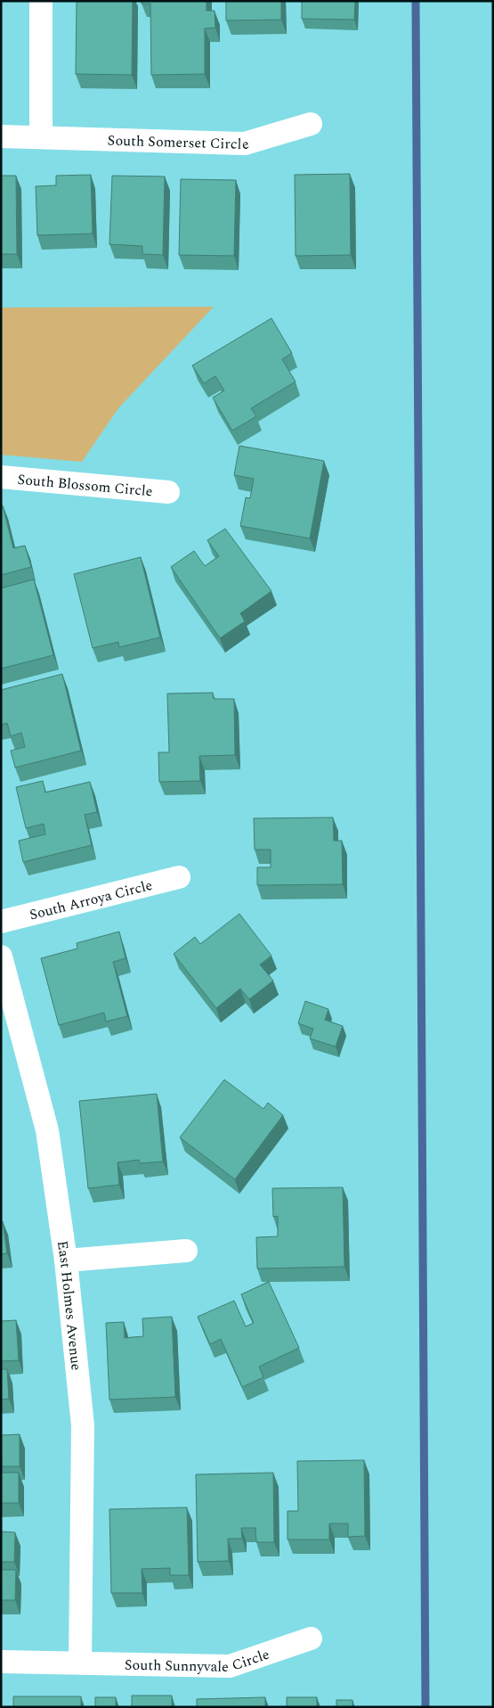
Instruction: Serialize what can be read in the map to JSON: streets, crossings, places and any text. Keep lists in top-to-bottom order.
{
  "streets": {
    "street": [
      "South Somerset Circle",
      "South Blossom Circle",
      "South Arroya Circle",
      "East Holmes Avenue",
      "South Sunnyvale Circle"
    ]
  },
  "crossings": [
    ["East Holmes Avenue", "South Sunnyvale Circle"]
  ]
}
